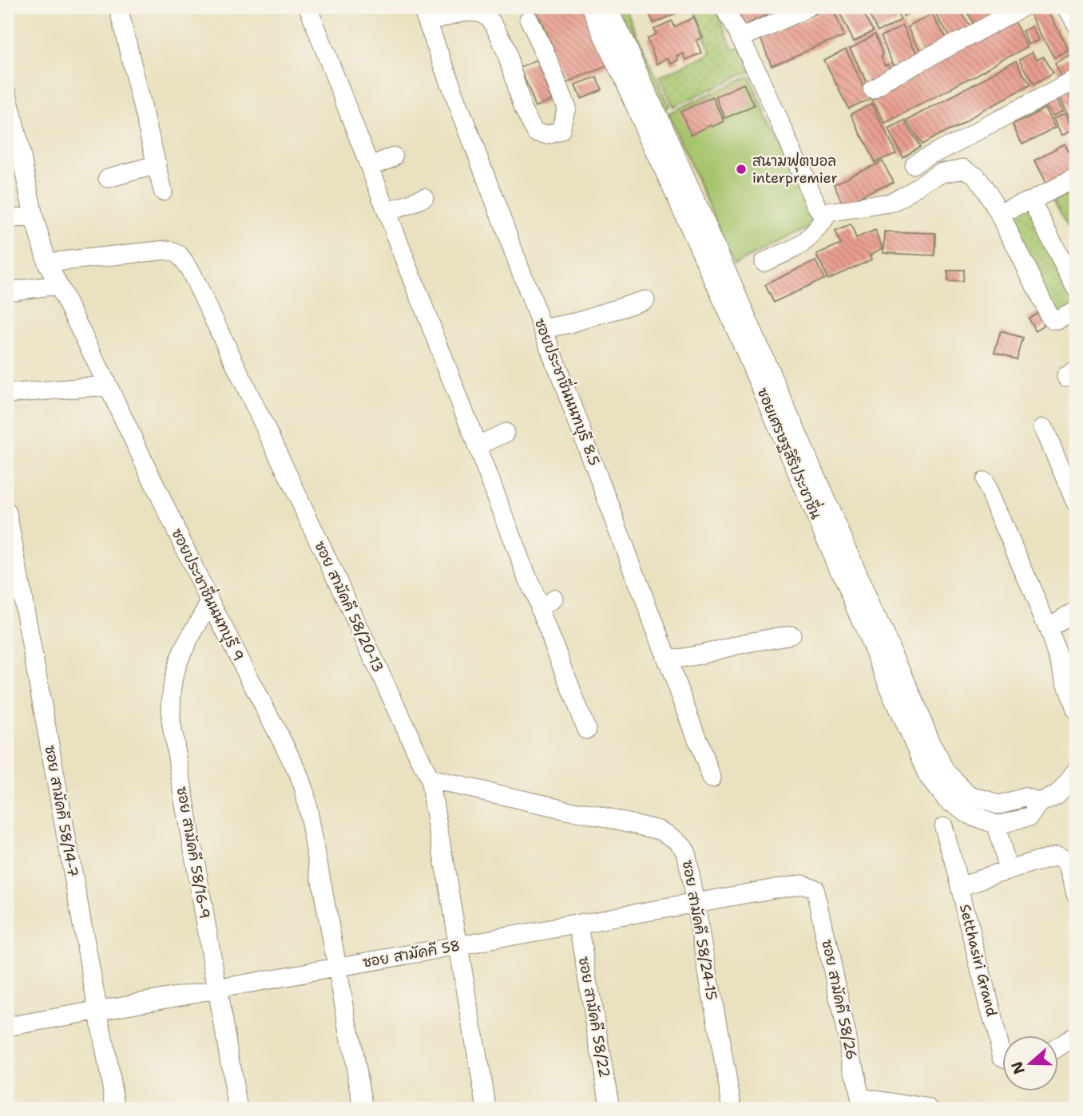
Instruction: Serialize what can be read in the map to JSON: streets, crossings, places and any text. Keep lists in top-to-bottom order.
{
  "streets": {
    "street": [
      "ซอยประชาชื่นนนทบุรี 8.5",
      "ซอยเศรษฐสิริประชาชื่น",
      "ซอยประชาชื่นนนทบุรี 9",
      "ซอย สามัคคี 58/20-13",
      "ซอย สามัคคี 58/14-7",
      "ซอย สามัคคี 58/16-9",
      "ซอย สามัคคี 58/24-15",
      "ซอย สามัคคี 58",
      "Setthasiri Grand",
      "ซอย สามัคคี 58/26",
      "ซอย สามัคคี 58/22"
    ]
  },
  "crossings": [
    ["ซอยประชาชื่นนนทบุรี 9", "ซอย สามัคคี 58/20-13"],
    ["ซอยประชาชื่นนนทบุรี 9", "ซอย สามัคคี 58/16-9"],
    ["ซอยประชาชื่นนนทบุรี 9", "ซอย สามัคคี 58"],
    ["ซอย สามัคคี 58/20-13", "ซอย สามัคคี 58/24-15"],
    ["ซอย สามัคคี 58/20-13", "ซอย สามัคคี 58"],
    ["ซอย สามัคคี 58/14-7", "ซอย สามัคคี 58"],
    ["ซอย สามัคคี 58/16-9", "ซอย สามัคคี 58"],
    ["ซอย สามัคคี 58/24-15", "ซอย สามัคคี 58"],
    ["ซอย สามัคคี 58", "ซอย สามัคคี 58/26"],
    ["ซอย สามัคคี 58", "ซอย สามัคคี 58/22"]
  ],
  "places": ["สนามฟุตบอล interpremier"],
  "north": "left"
}
